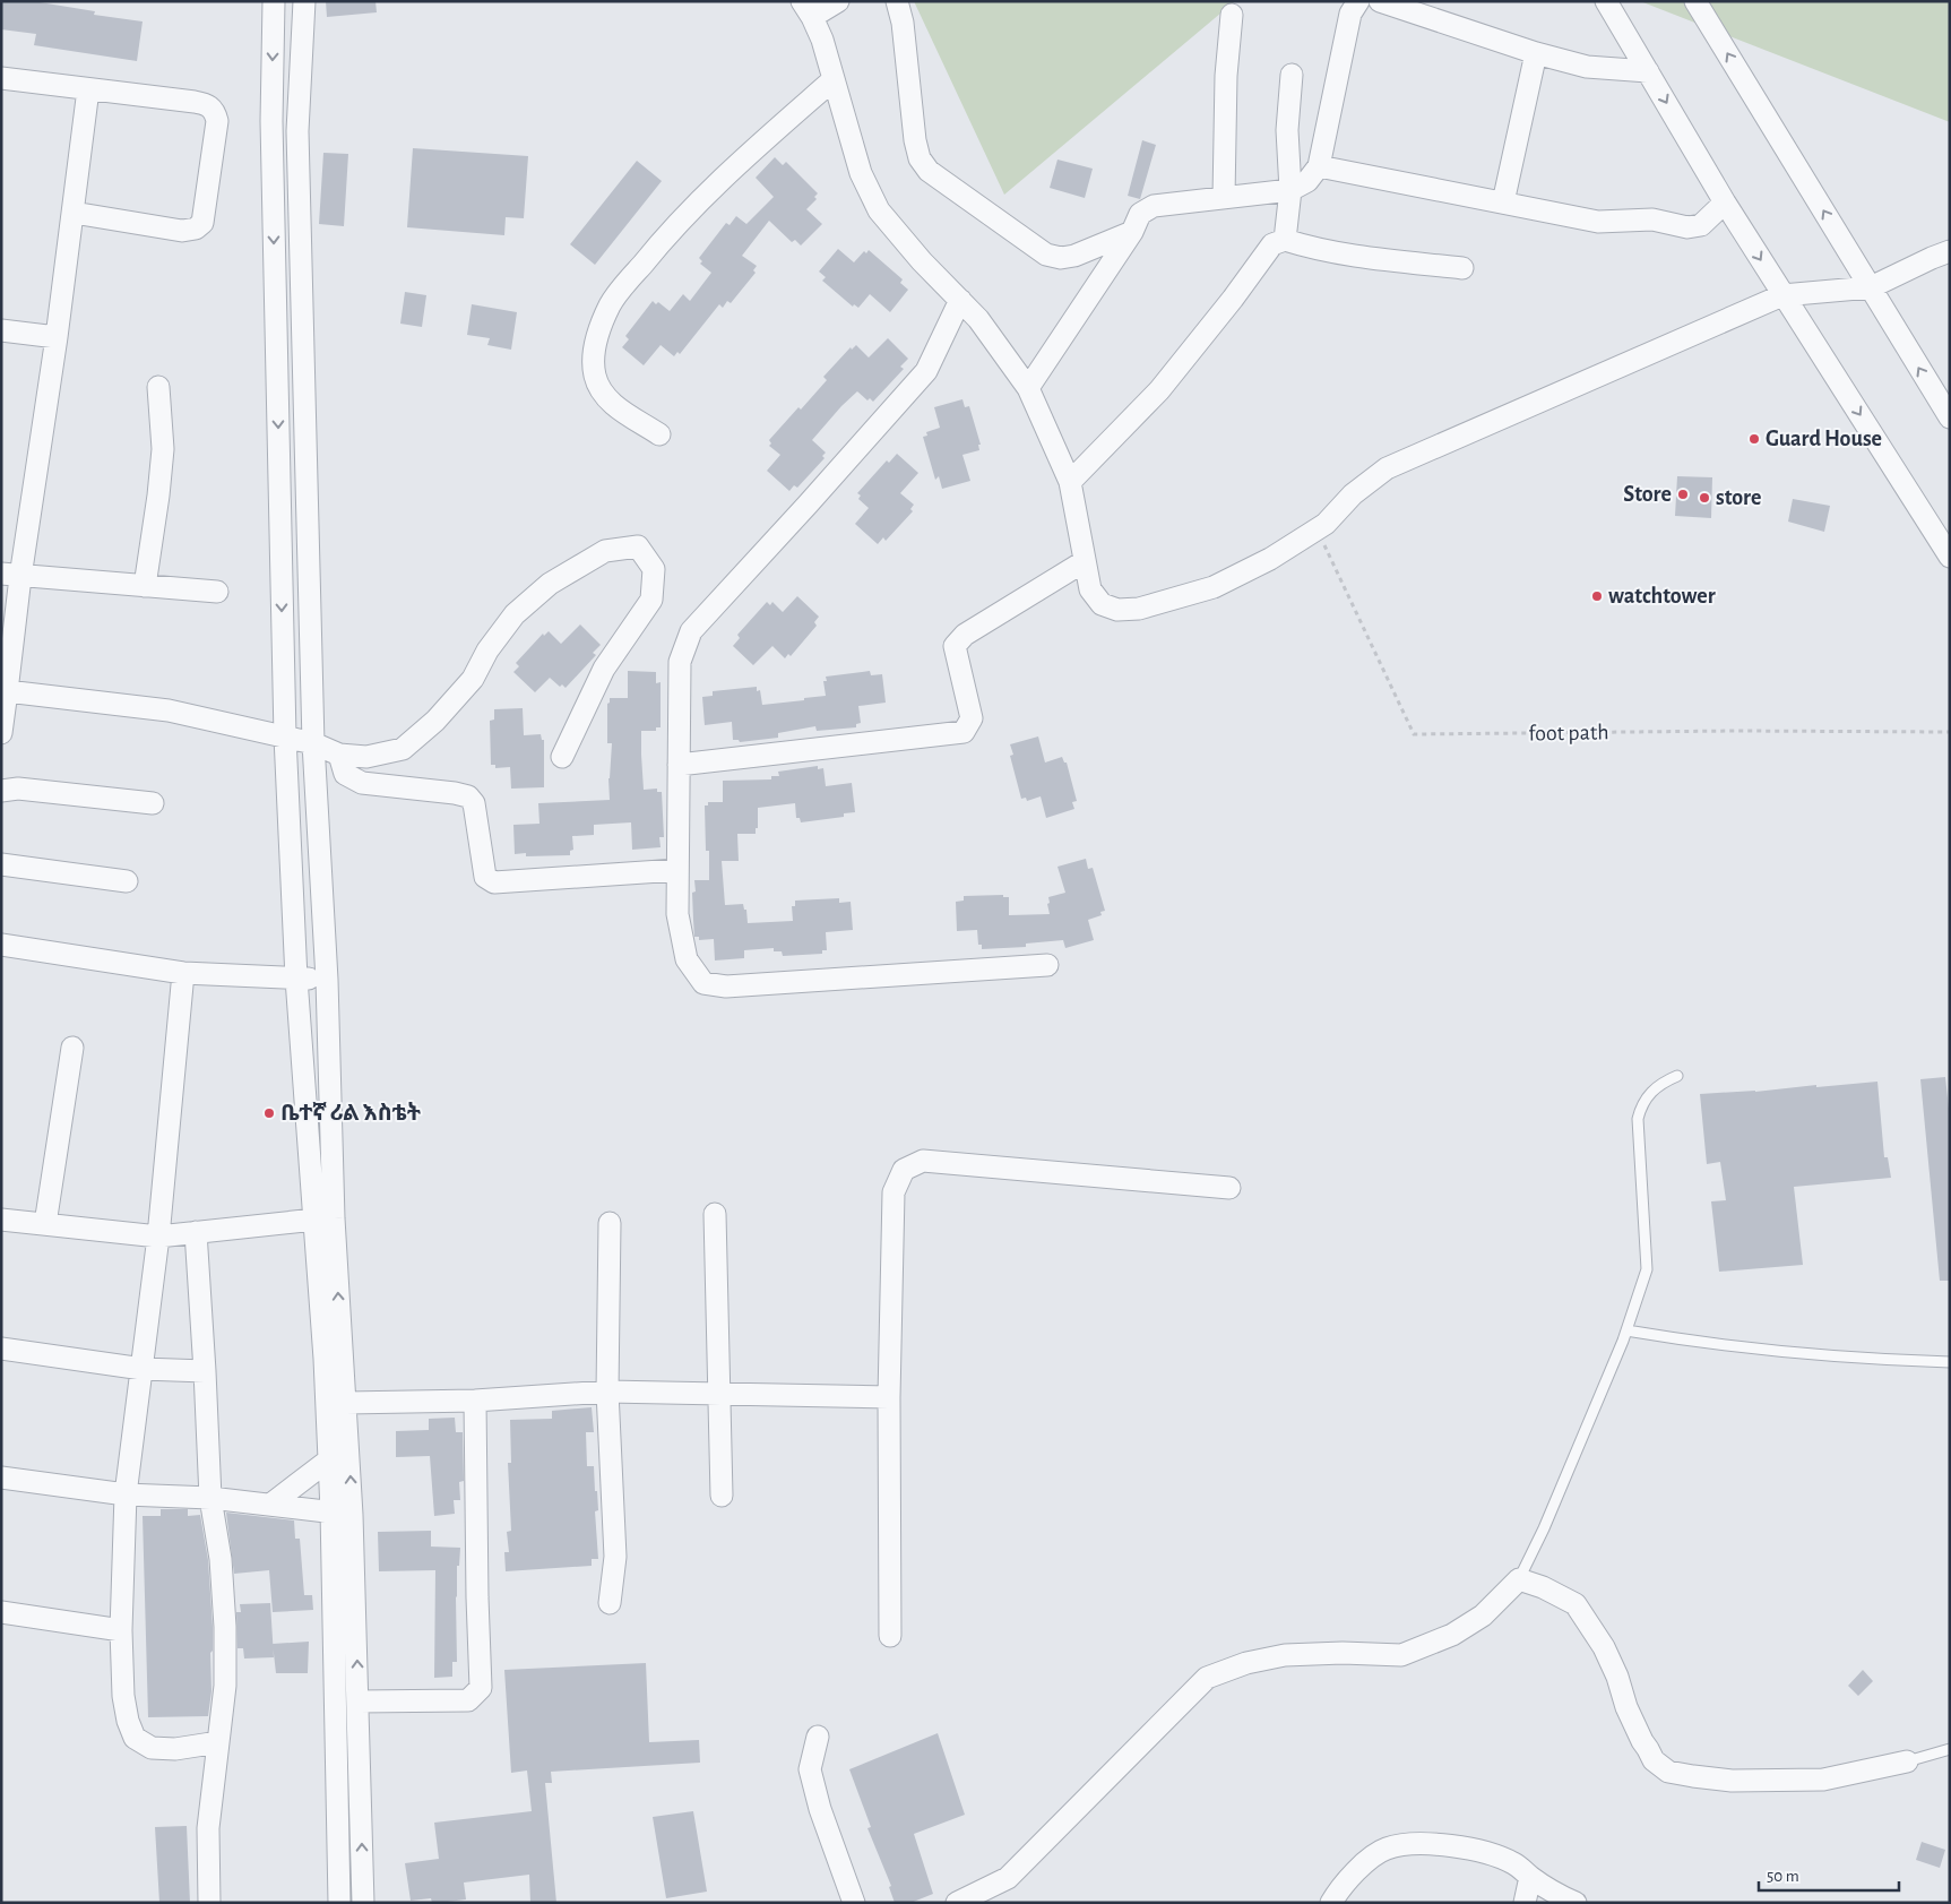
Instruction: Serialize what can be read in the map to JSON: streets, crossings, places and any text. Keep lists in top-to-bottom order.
{
  "streets": {
    "path": ["foot path"]
  },
  "places": [
    "Guard House",
    "Store",
    "store",
    "watchtower",
    "ቤተኛ ሪል እስቴት"
  ],
  "scale_bar": "50 m"
}
